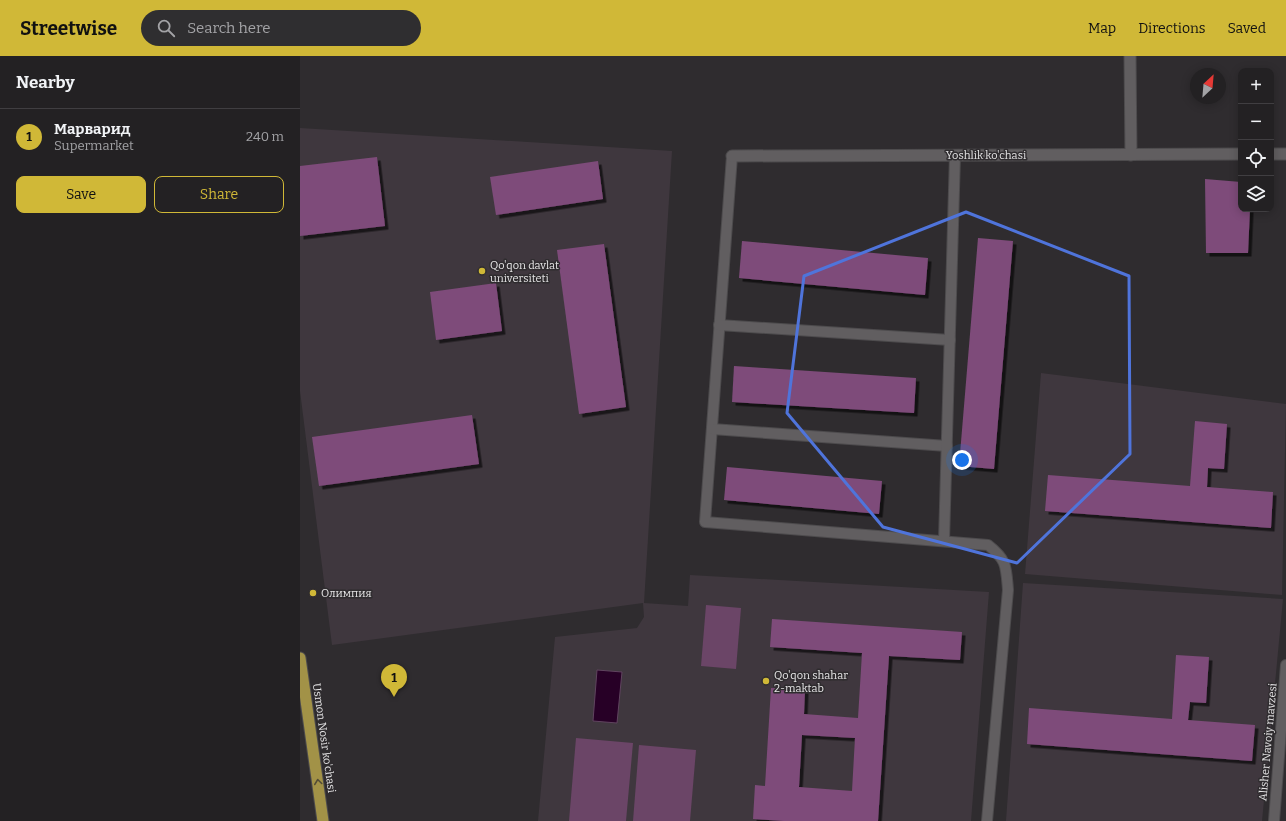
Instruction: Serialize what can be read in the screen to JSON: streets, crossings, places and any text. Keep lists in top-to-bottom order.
{
  "streets": {
    "highway": ["Usmon Nosir ko'chasi"],
    "street": ["Yoshlik ko'chasi"],
    "lane": ["Alisher Navoiy mavzesi"]
  },
  "one_way": ["Usmon Nosir ko'chasi"],
  "places": ["Qo'qon davlat universiteti", "Олимпия", "Qo'qon shahar 2-maktab"],
  "north": "top right",
  "page": {
    "header": "Streetwise",
    "search": "Search here",
    "nav": ["Map", "Directions", "Saved"],
    "heading": "Nearby",
    "map_buttons": ["+", "−"],
    "list": [
      {
        "mark": "1",
        "name": "Марварид",
        "note": "Supermarket",
        "value": "240 m"
      }
    ],
    "buttons": ["Save", "Share"],
    "pins": "1"
  }
}
